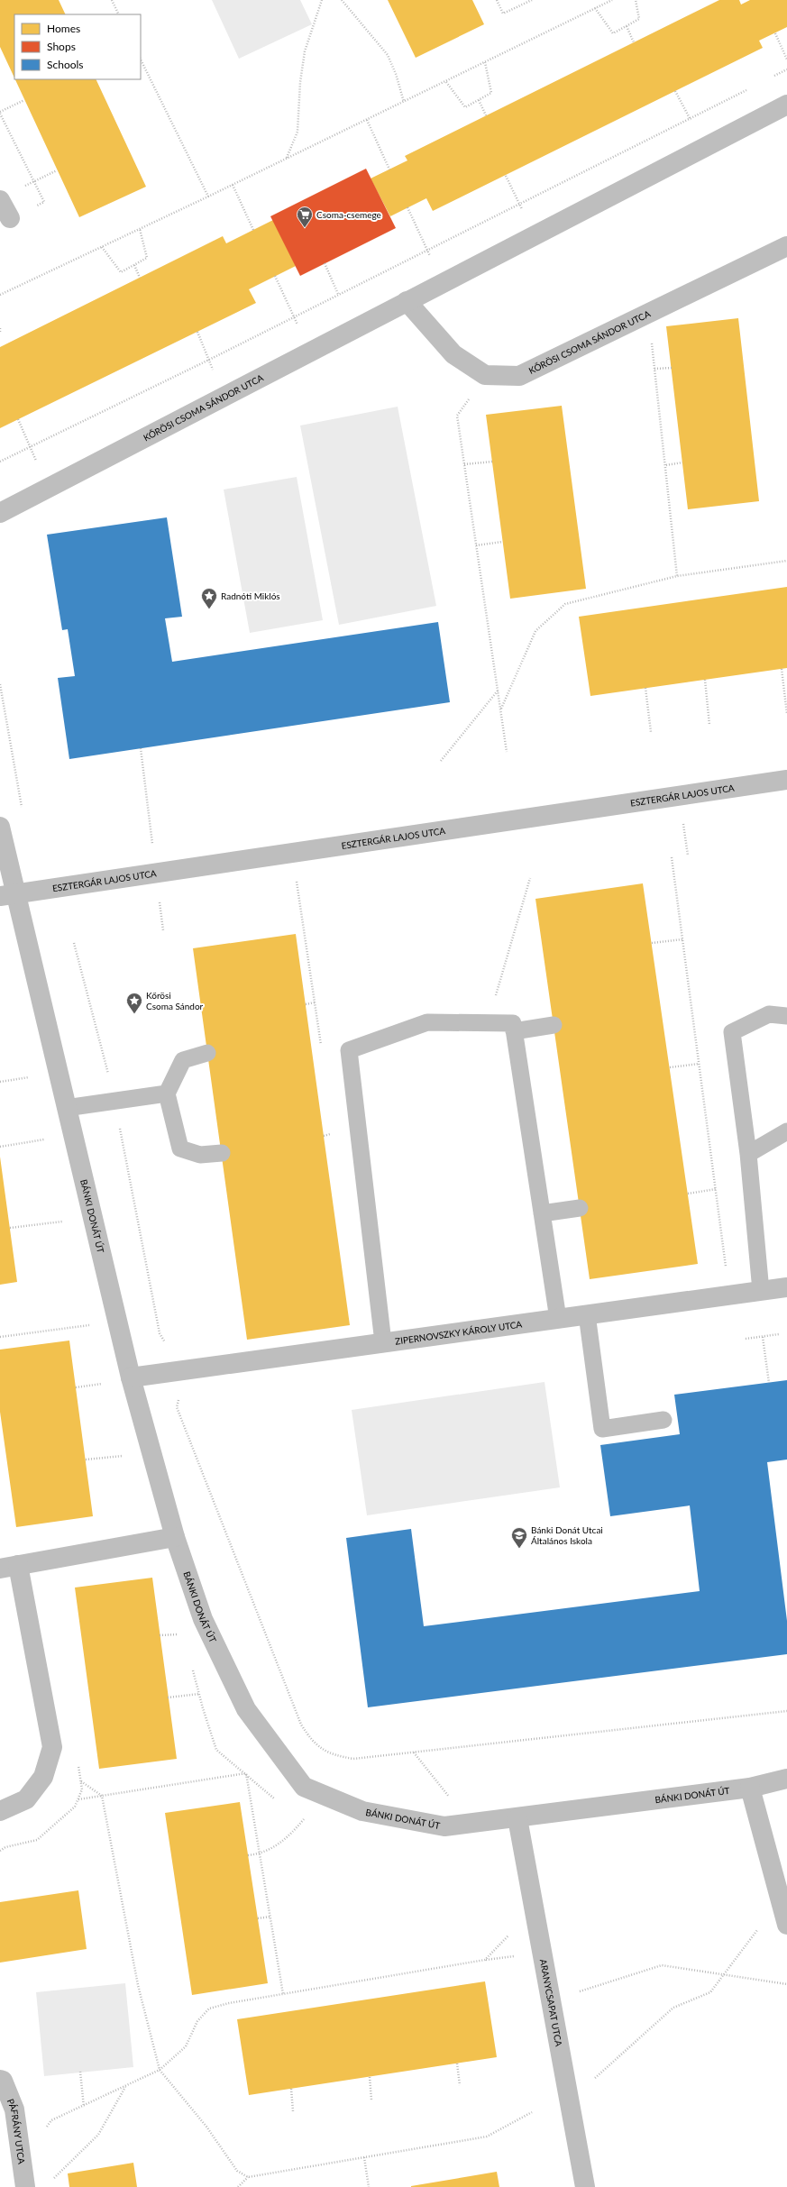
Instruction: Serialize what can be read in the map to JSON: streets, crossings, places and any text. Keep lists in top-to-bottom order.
{
  "streets": {
    "street": [
      "KŐRÖSI CSOMA SÁNDOR UTCA",
      "ESZTERGÁR LAJOS UTCA",
      "BÁNKI DONÁT ÚT",
      "ZIPERNOVSZKY KÁROLY UTCA",
      "ARANYCSAPAT UTCA",
      "PÁFRÁNY UTCA"
    ]
  },
  "crossings": [
    ["ESZTERGÁR LAJOS UTCA", "BÁNKI DONÁT ÚT"],
    ["BÁNKI DONÁT ÚT", "ZIPERNOVSZKY KÁROLY UTCA"],
    ["BÁNKI DONÁT ÚT", "ARANYCSAPAT UTCA"]
  ],
  "places": {
    "supermarket": ["Csoma-csemege"],
    "place": ["Radnóti Miklós", "Kőrösi Csoma Sándor"],
    "school or university": ["Bánki Donát Utcai Általános Iskola"]
  },
  "legend": ["Homes", "Shops", "Schools"]
}
